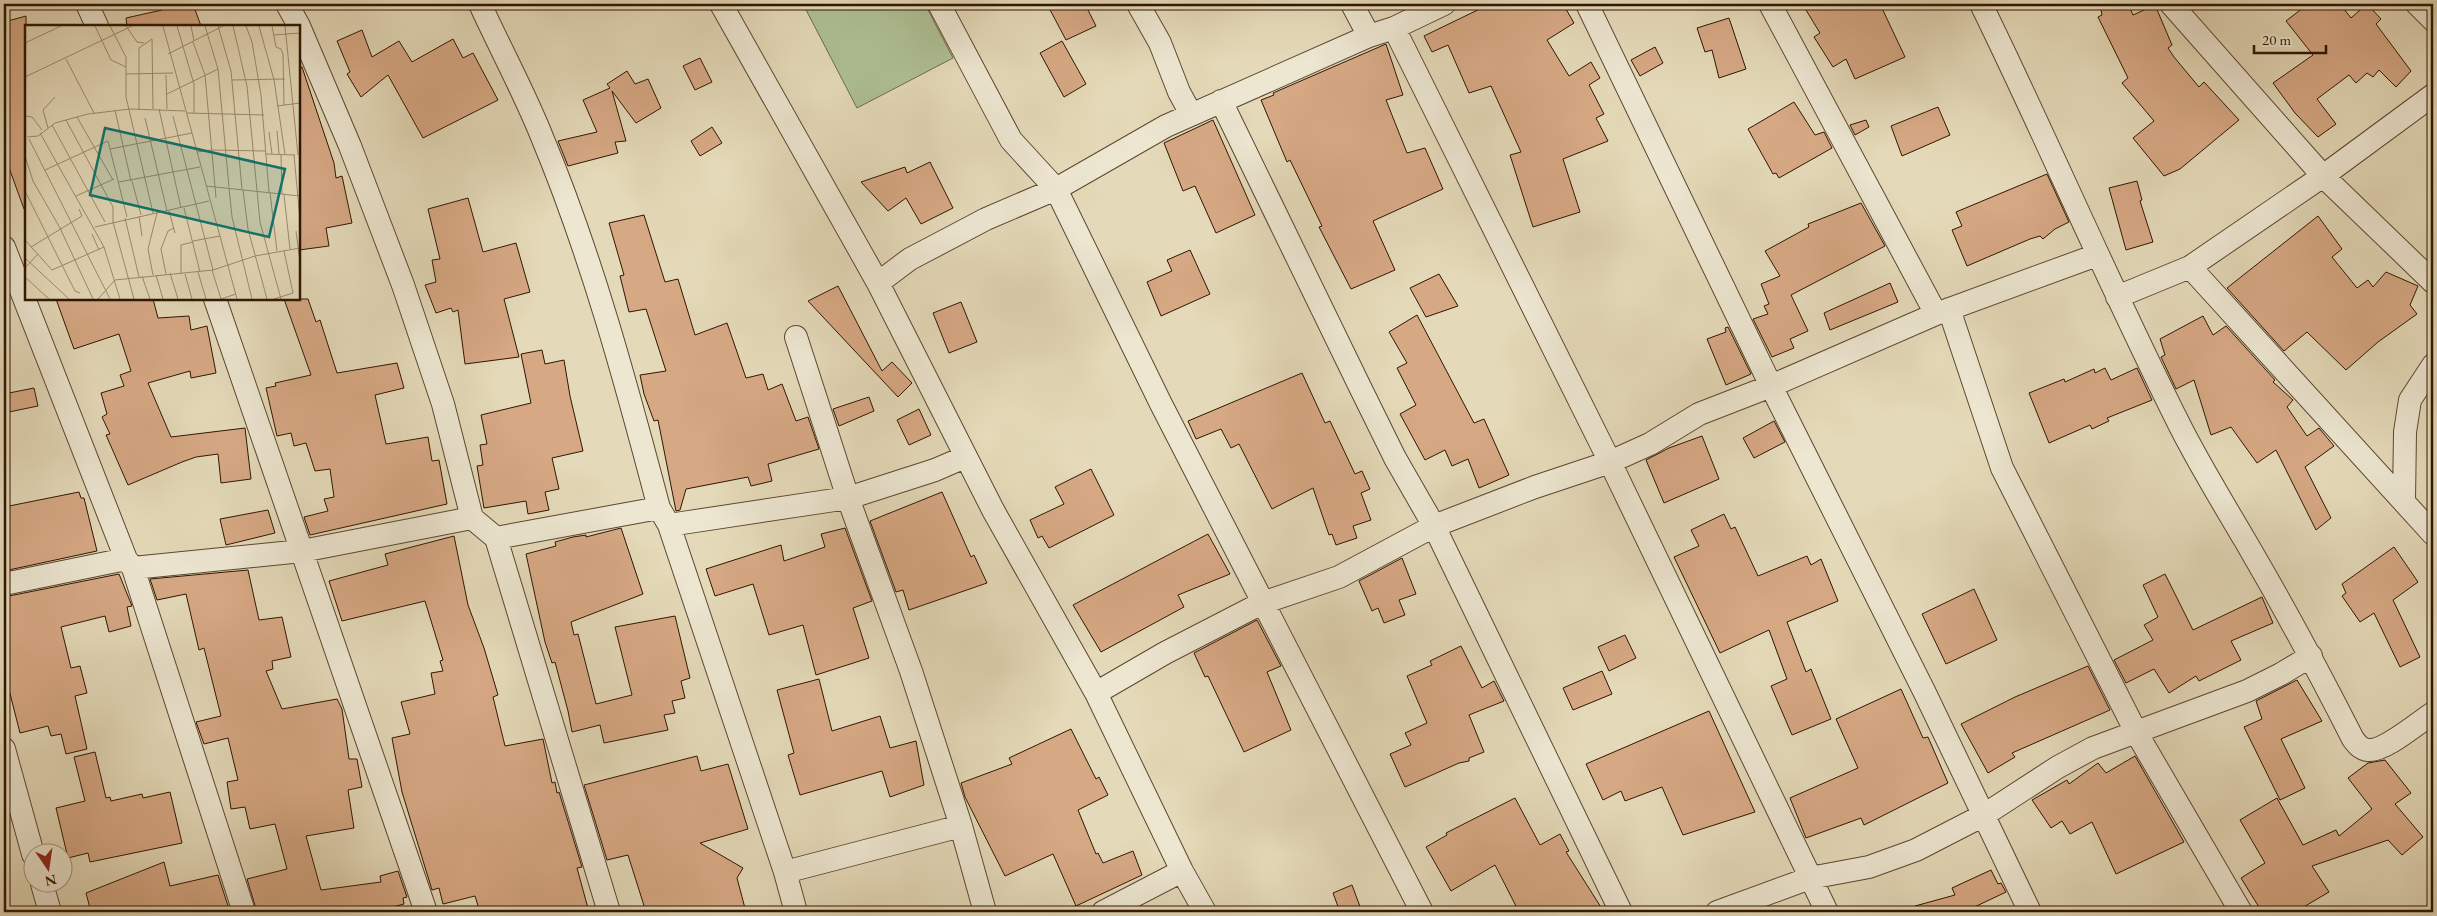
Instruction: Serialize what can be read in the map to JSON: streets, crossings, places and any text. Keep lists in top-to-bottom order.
{
  "scale_bar": "20 m",
  "north": "bottom"
}
